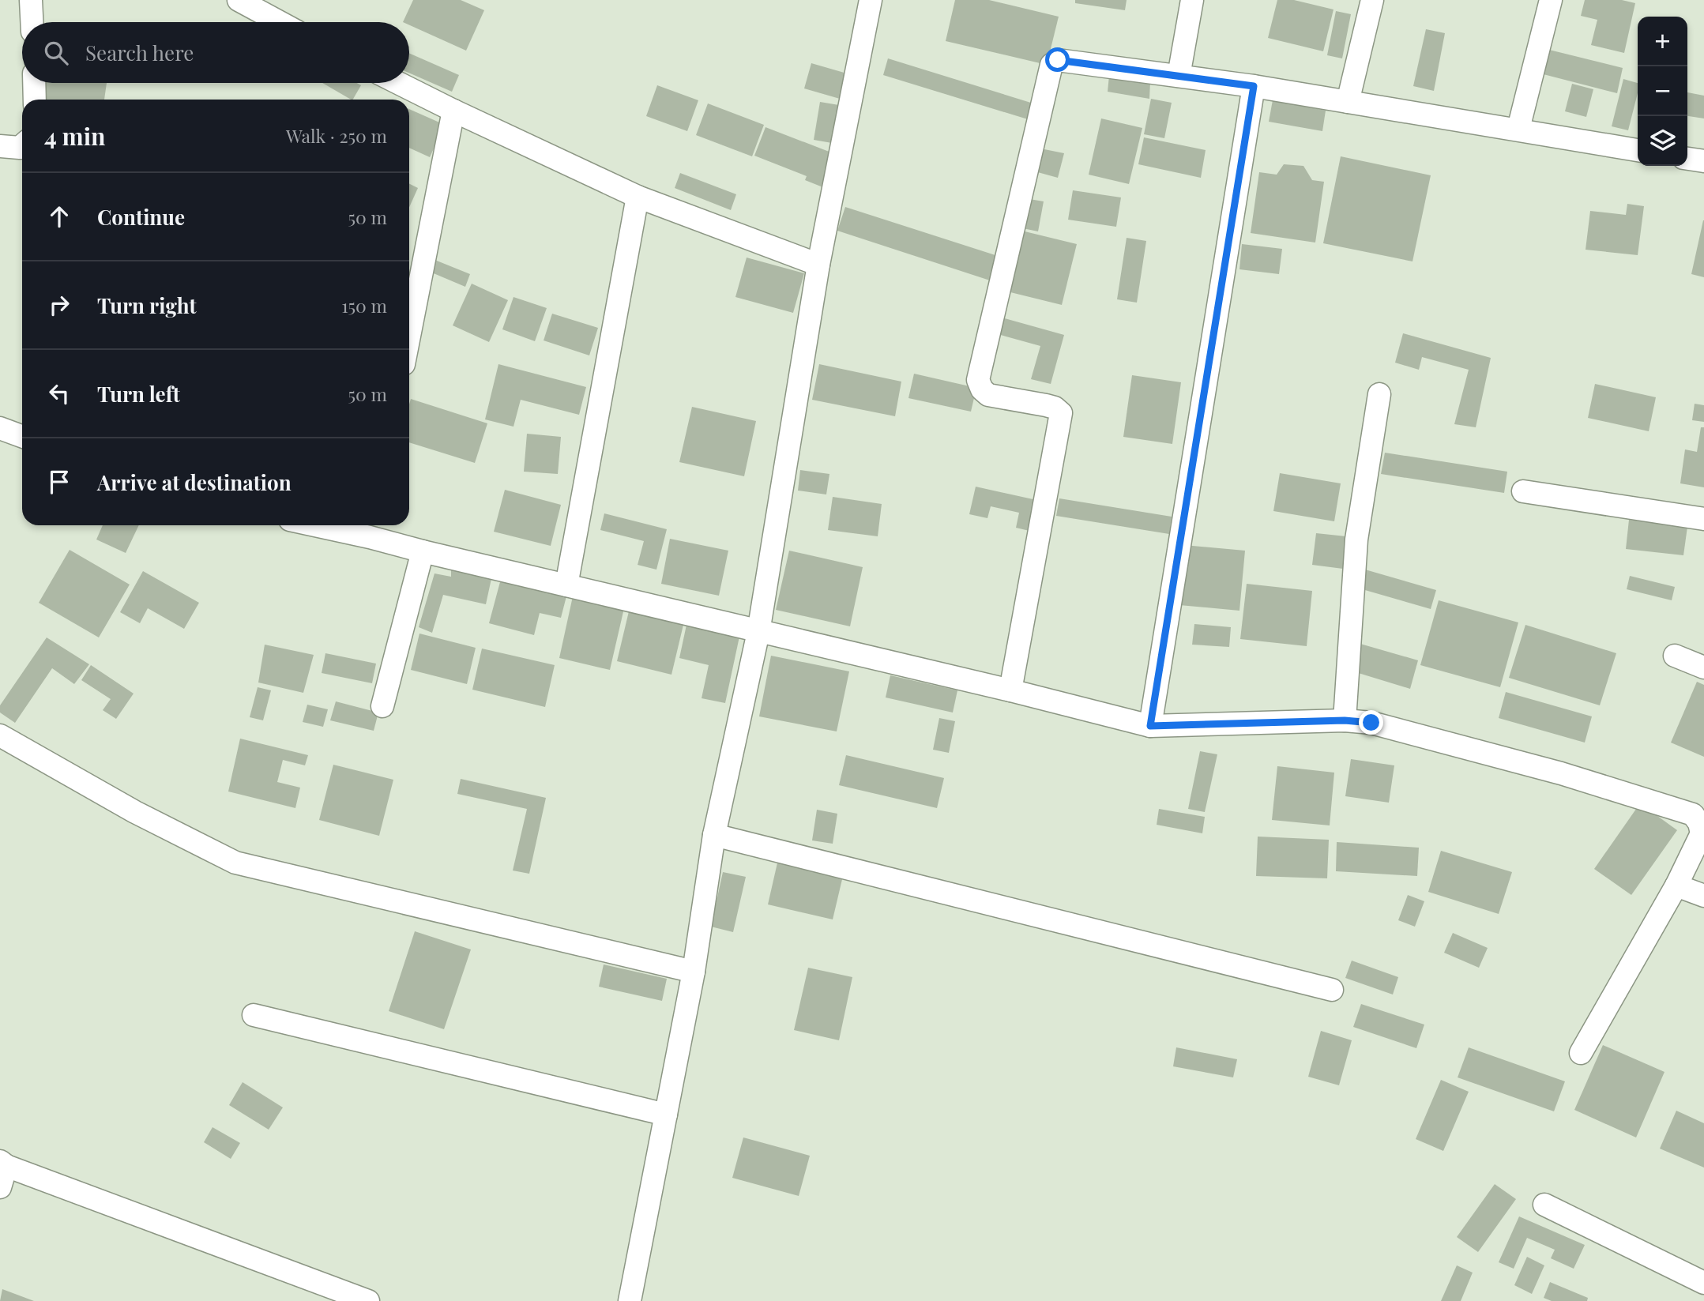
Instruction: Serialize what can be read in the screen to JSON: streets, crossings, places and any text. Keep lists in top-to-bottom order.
{
  "page": {
    "map_buttons": ["+", "−"],
    "search": "Search here",
    "heading": ["4 min", "Walk · 250 m"],
    "list": [
      ["Continue", "50 m"],
      ["Turn right", "150 m"],
      ["Turn left", "50 m"],
      "Arrive at destination"
    ]
  }
}
